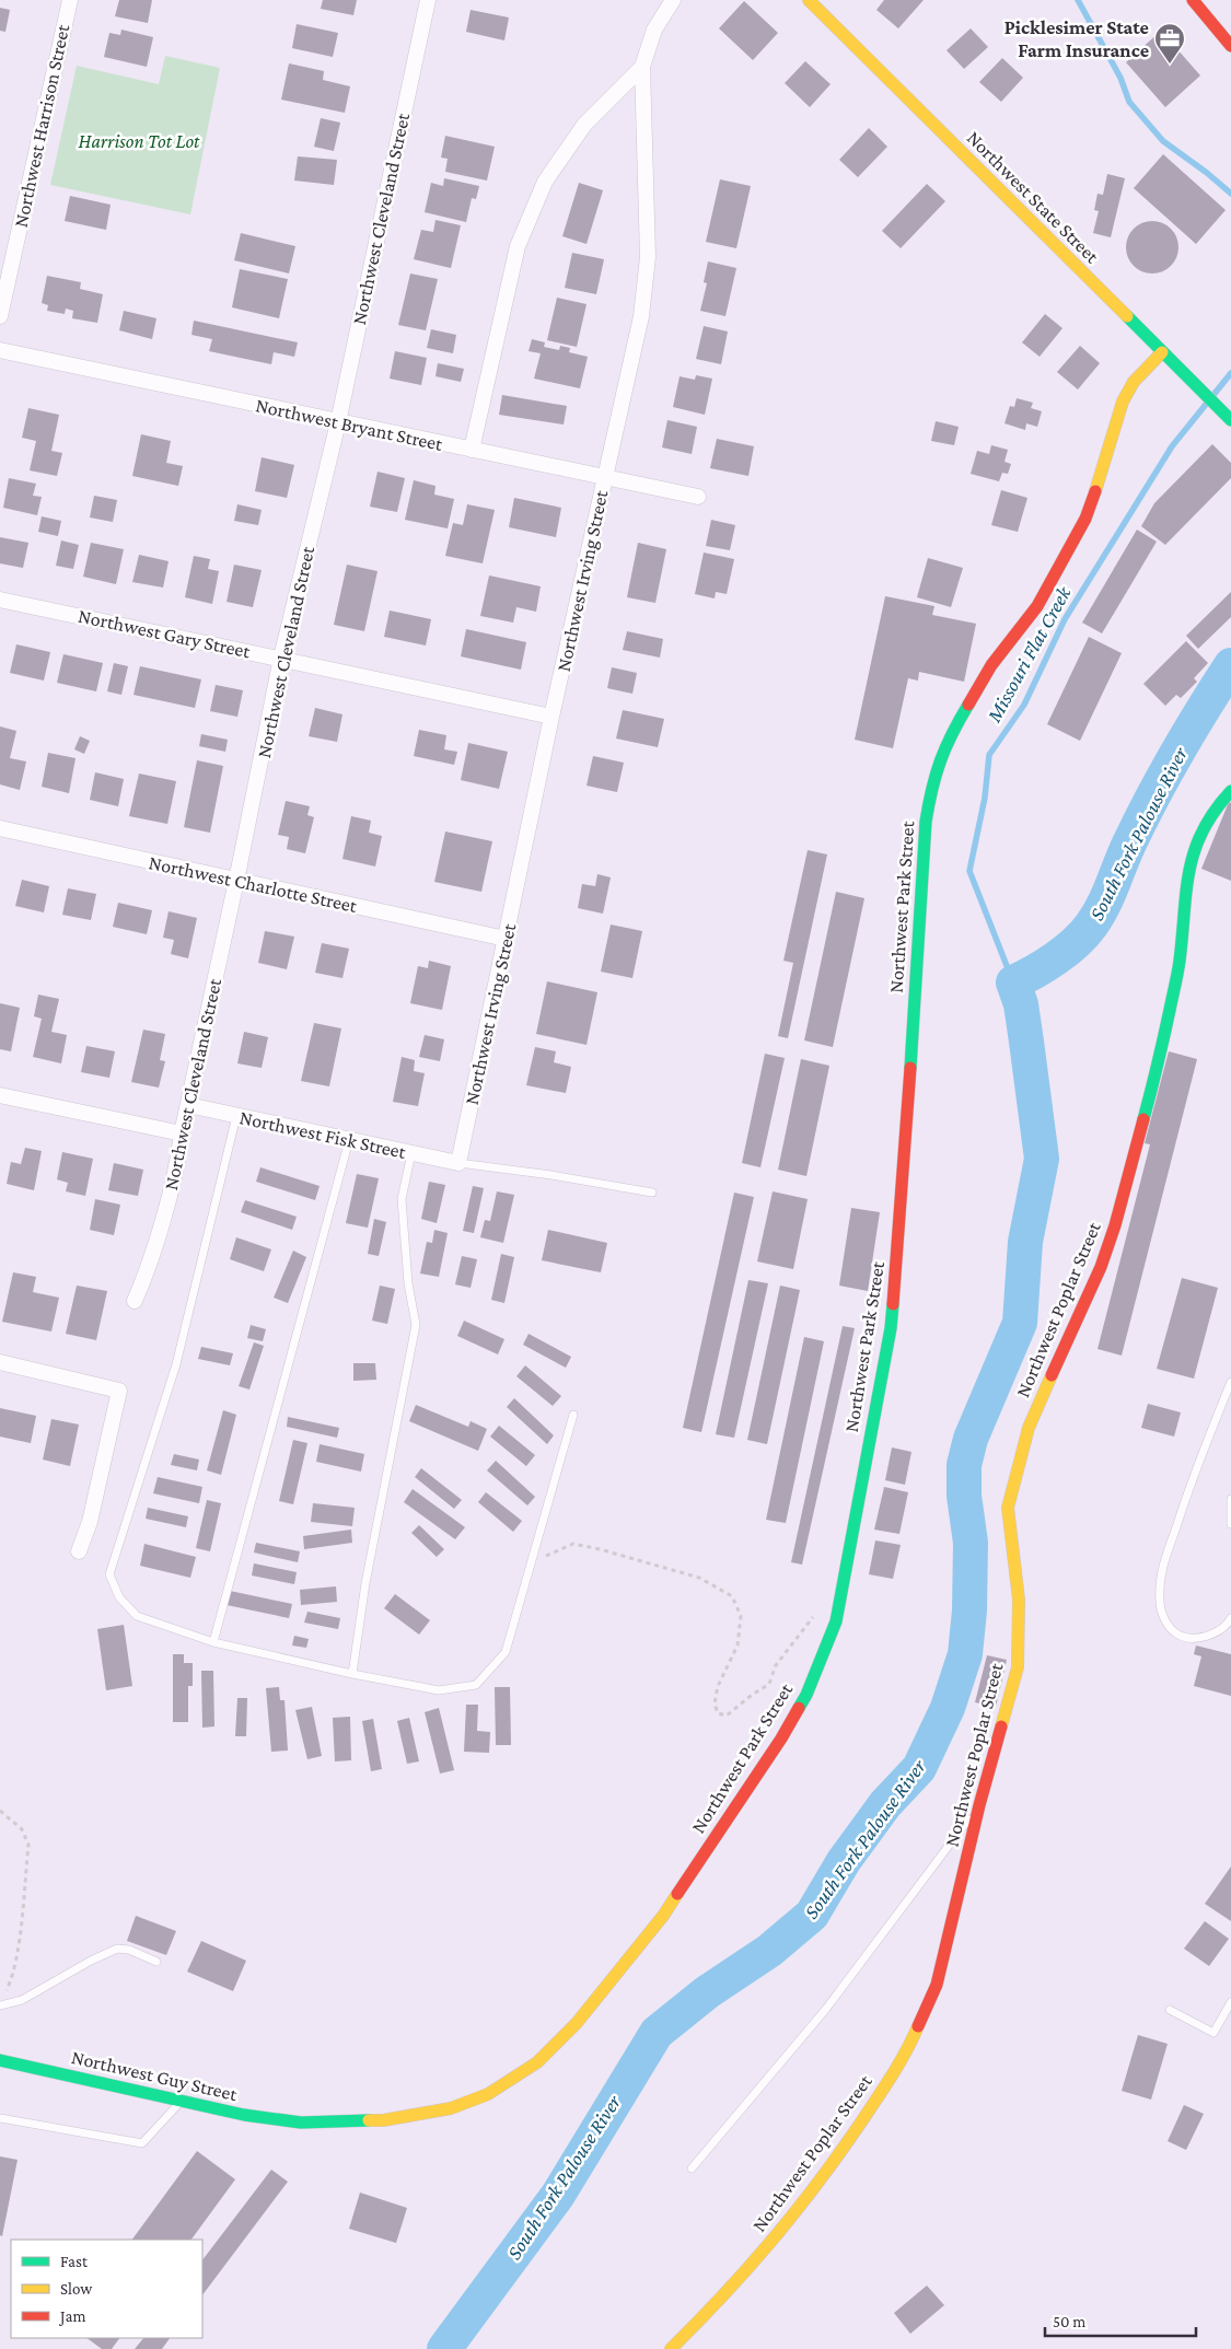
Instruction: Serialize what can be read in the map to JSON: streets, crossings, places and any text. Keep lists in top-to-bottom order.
{
  "streets": {
    "street": [
      "Northwest Harrison Street",
      "Northwest State Street",
      "Northwest Cleveland Street",
      "Northwest Bryant Street",
      "Northwest Irving Street",
      "Northwest Gary Street",
      "Northwest Charlotte Street",
      "Northwest Park Street",
      "Northwest Fisk Street",
      "Northwest Poplar Street",
      "Northwest Guy Street"
    ]
  },
  "crossings": [
    ["Northwest State Street", "Northwest Park Street"],
    ["Northwest Cleveland Street", "Northwest Bryant Street"],
    ["Northwest Cleveland Street", "Northwest Gary Street"],
    ["Northwest Cleveland Street", "Northwest Charlotte Street"],
    ["Northwest Cleveland Street", "Northwest Fisk Street"],
    ["Northwest Bryant Street", "Northwest Irving Street"],
    ["Northwest Irving Street", "Northwest Gary Street"],
    ["Northwest Irving Street", "Northwest Charlotte Street"],
    ["Northwest Irving Street", "Northwest Fisk Street"],
    ["Northwest Park Street", "Northwest Guy Street"]
  ],
  "water": ["Missouri Flat Creek", "South Fork Palouse River"],
  "parks": ["Harrison Tot Lot"],
  "places": {
    "office": ["Picklesimer State Farm Insurance"]
  },
  "legend": ["Fast", "Slow", "Jam"],
  "scale_bar": "50 m"
}
